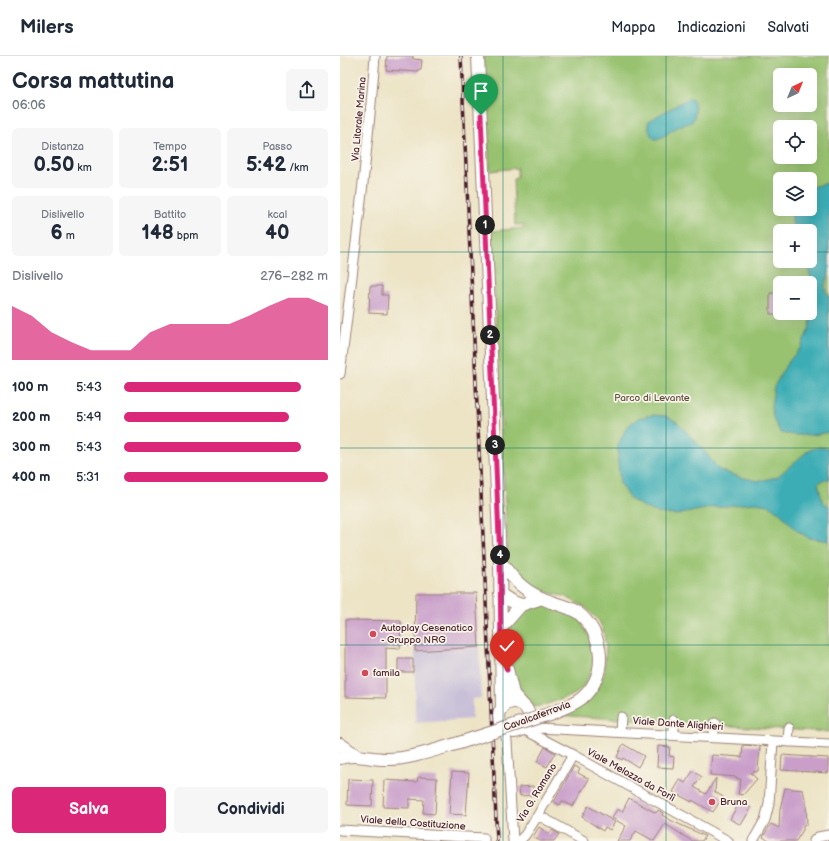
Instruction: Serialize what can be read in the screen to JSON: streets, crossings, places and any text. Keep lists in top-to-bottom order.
{
  "streets": {
    "street": [
      "Via Litorale Marina",
      "Cavalcaferrovia",
      "Viale Dante Alighieri",
      "Viale Melozzo da Forlì",
      "Via G. Romano",
      "Viale della Costituzione"
    ]
  },
  "crossings": [
    ["Viale Dante Alighieri", "Viale Melozzo da Forlì"],
    ["Viale Melozzo da Forlì", "Via G. Romano"]
  ],
  "parks": ["Parco di Levante"],
  "places": ["Autoplay Cesenatico - Gruppo NRG", "famila", "Bruna"],
  "north": "top right",
  "page": {
    "header": "Milers",
    "nav": ["Mappa", "Indicazioni", "Salvati"],
    "heading": ["Corsa mattutina", "06:06"],
    "map_buttons": ["+", "−"],
    "stats": [
      ["Distanza", "0.50 km"],
      ["Tempo", "2:51"],
      ["Passo", "5:42 /km"],
      ["Dislivello", "6 m"],
      ["Battito", "148 bpm"],
      ["kcal", "40"]
    ],
    "pins": [
      "1",
      "2",
      "3",
      "4"
    ],
    "chart": ["Dislivello", "276–282 m"],
    "list": [
      {
        "name": "100 m",
        "note": "5:43"
      },
      {
        "name": "200 m",
        "note": "5:49"
      },
      {
        "name": "300 m",
        "note": "5:43"
      },
      {
        "name": "400 m",
        "note": "5:31"
      }
    ],
    "buttons": ["Salva", "Condividi"]
  }
}
